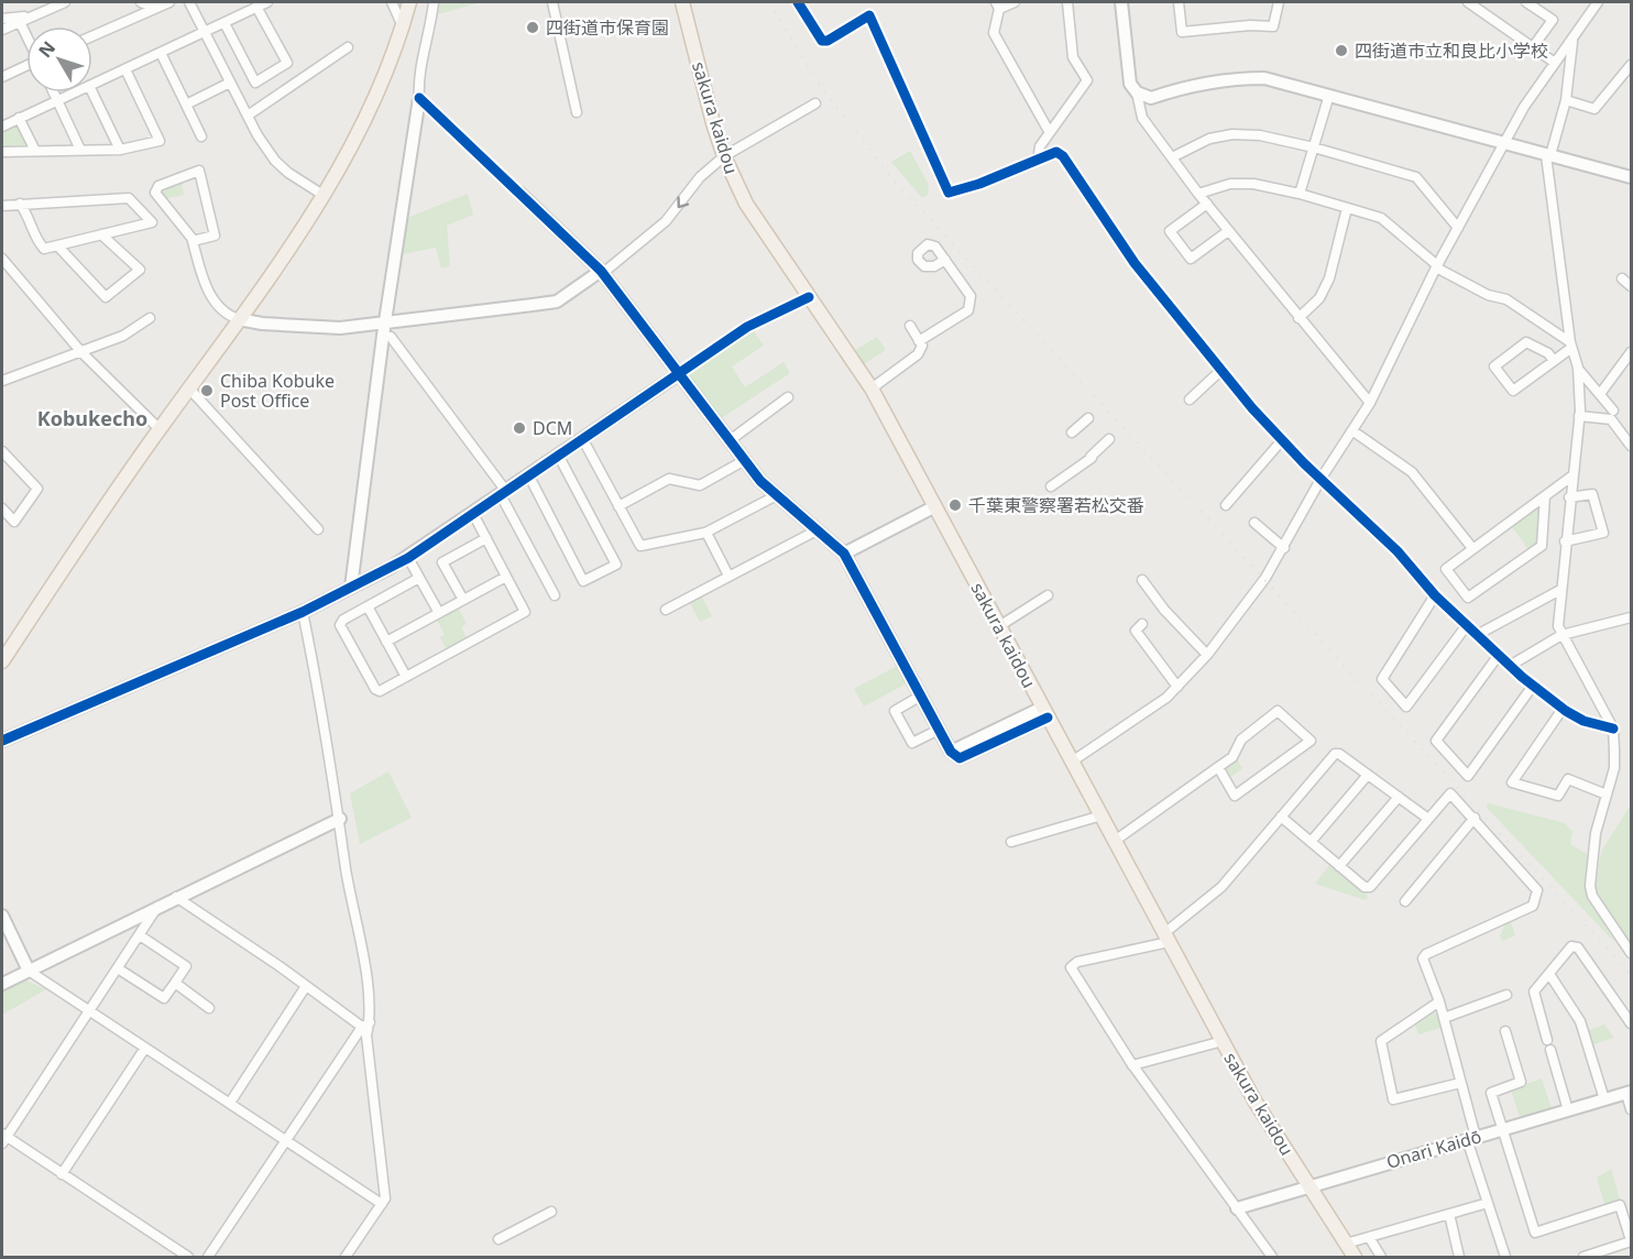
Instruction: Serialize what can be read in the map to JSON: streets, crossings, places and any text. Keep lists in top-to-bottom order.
{
  "streets": {
    "main road": ["sakura kaidou"],
    "street": ["Onari Kaidō"]
  },
  "crossings": [
    ["sakura kaidou", "Onari Kaidō"]
  ],
  "districts": ["Kobukecho"],
  "places": [
    "四街道市保育園",
    "四街道市立和良比小学校",
    "Chiba Kobuke Post Office",
    "DCM",
    "千葉東警察署若松交番"
  ],
  "north": "top left"
}
